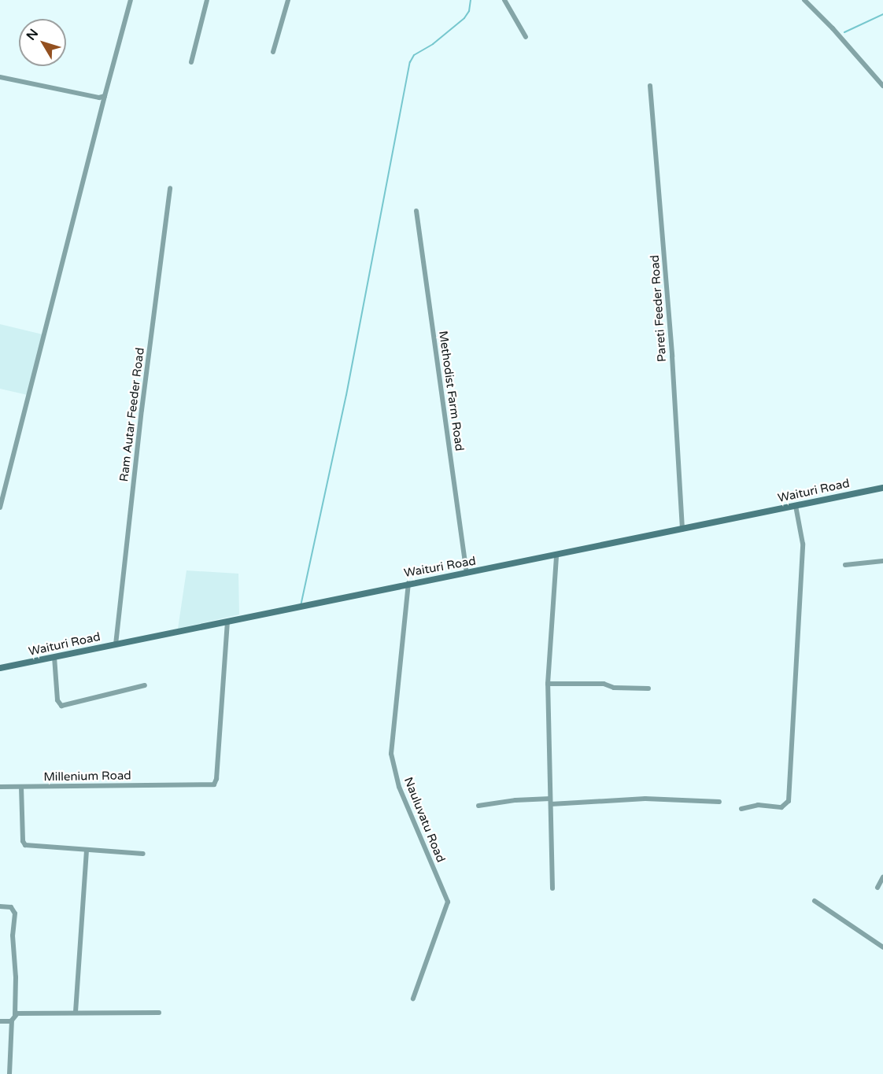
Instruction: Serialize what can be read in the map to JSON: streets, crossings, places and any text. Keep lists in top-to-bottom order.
{
  "streets": {
    "main road": ["Waituri Road"],
    "street": [
      "Pareti Feeder Road",
      "Methodist Farm Road",
      "Ram Autar Feeder Road",
      "Millenium Road",
      "Nauluvatu Road"
    ]
  },
  "crossings": [
    ["Pareti Feeder Road", "Waituri Road"],
    ["Methodist Farm Road", "Waituri Road"],
    ["Ram Autar Feeder Road", "Waituri Road"],
    ["Waituri Road", "Millenium Road"],
    ["Waituri Road", "Nauluvatu Road"]
  ],
  "north": "top left"
}
